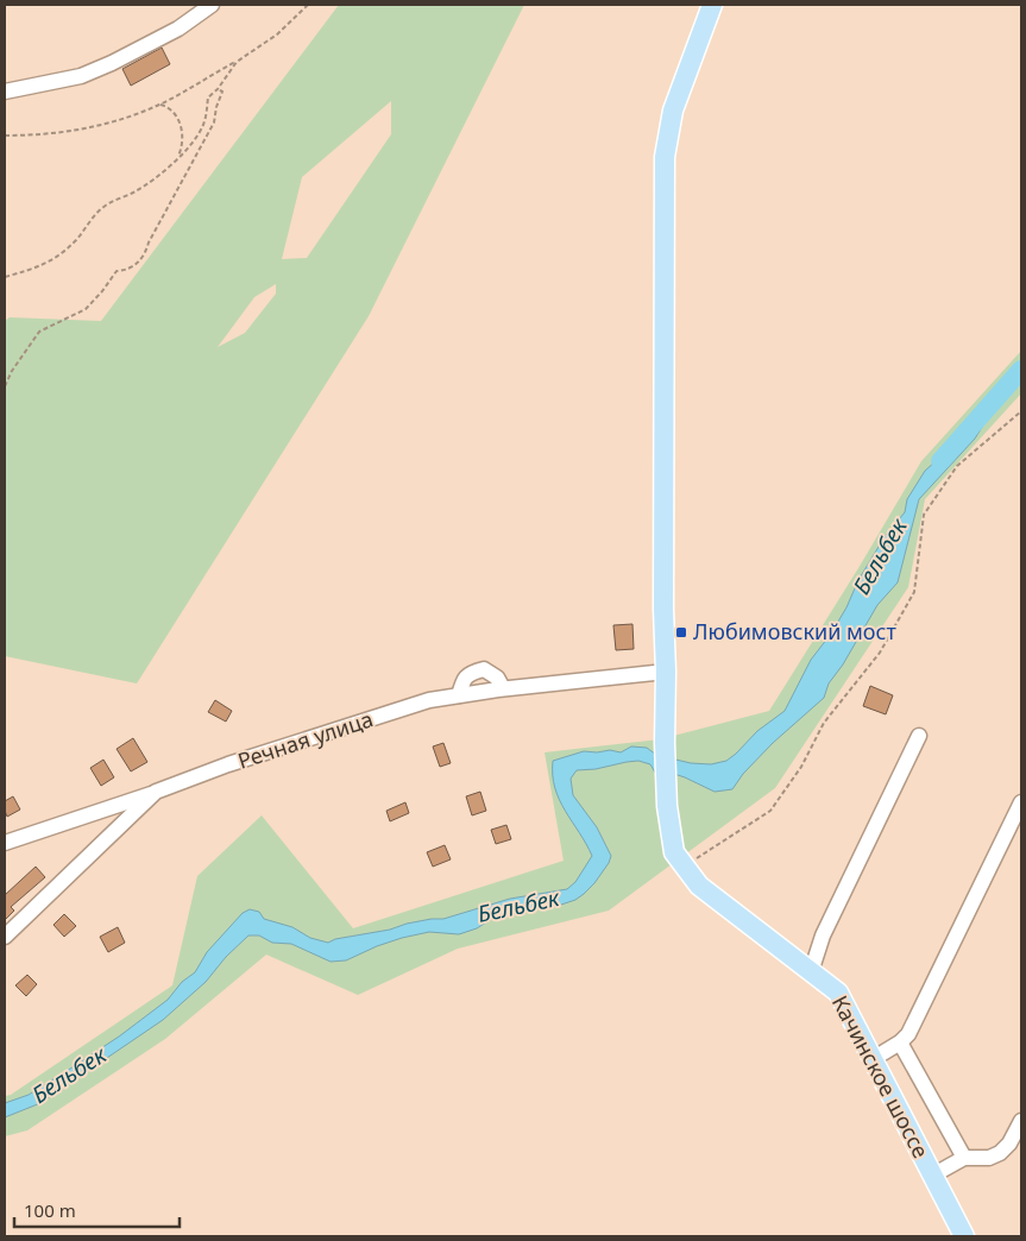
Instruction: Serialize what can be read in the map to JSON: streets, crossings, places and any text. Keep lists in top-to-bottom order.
{
  "streets": {
    "main road": ["Качинское шоссе"],
    "street": ["Речная улица"]
  },
  "crossings": [
    ["Речная улица", "Качинское шоссе"]
  ],
  "water": ["Бельбек"],
  "places": {
    "transit": ["Любимовский мост"]
  },
  "scale_bar": "100 m"
}
